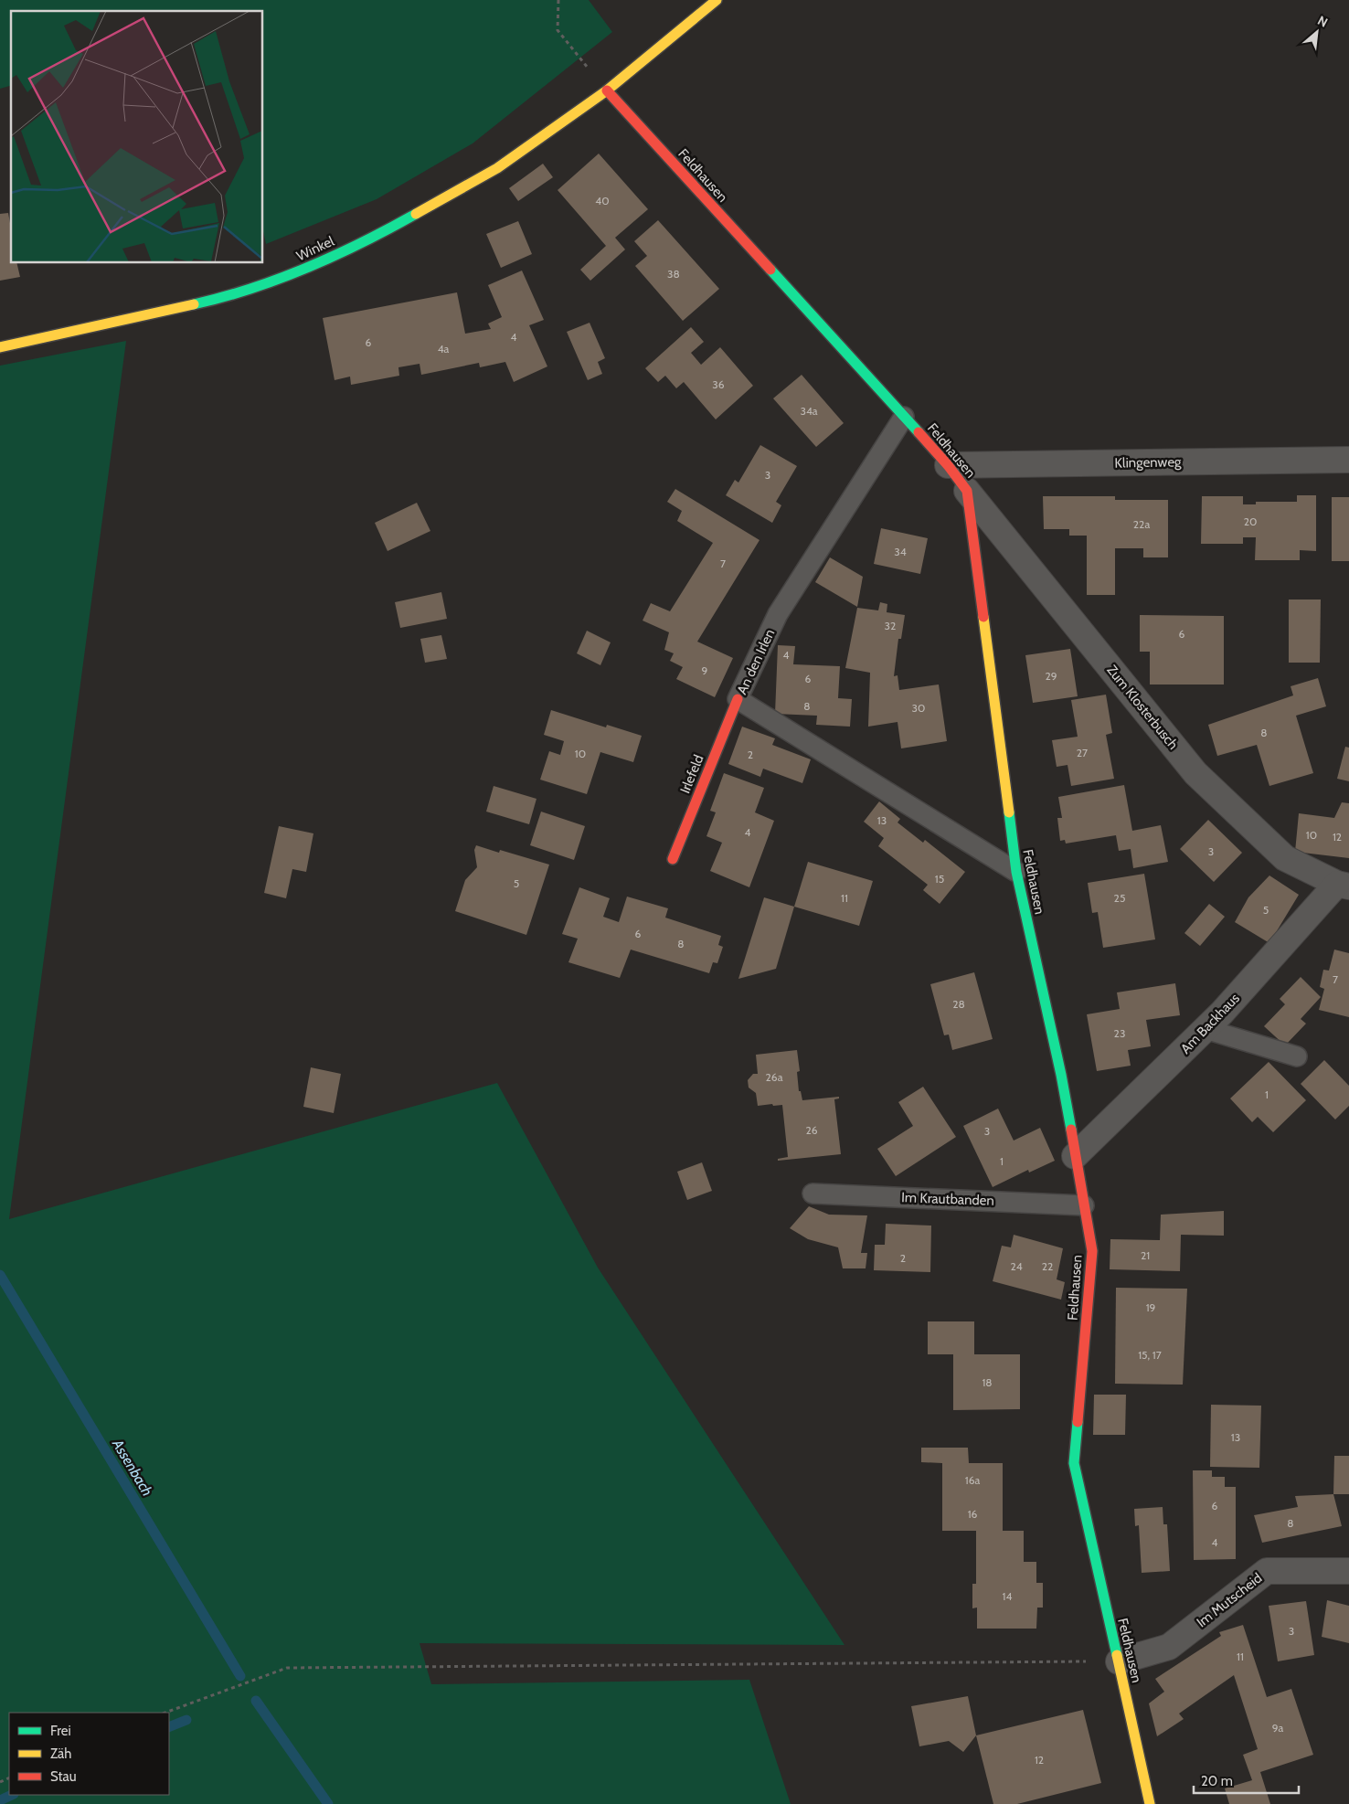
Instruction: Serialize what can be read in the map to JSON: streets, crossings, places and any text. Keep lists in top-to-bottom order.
{
  "streets": {
    "street": [
      "Feldhausen",
      "Winkel",
      "Klingenweg",
      "Zum Klosterbusch",
      "Irlefeld",
      "Am Backhaus",
      "Im Mutscheid"
    ],
    "lane": ["An den Irlen", "Im Krautbanden"]
  },
  "crossings": [
    ["Feldhausen", "Winkel"],
    ["Feldhausen", "Klingenweg"],
    ["Feldhausen", "An den Irlen"],
    ["Feldhausen", "Zum Klosterbusch"],
    ["Feldhausen", "Am Backhaus"],
    ["Feldhausen", "Im Krautbanden"],
    ["Feldhausen", "Im Mutscheid"],
    ["An den Irlen", "Irlefeld"],
    ["Zum Klosterbusch", "Am Backhaus"]
  ],
  "water": ["Assenbach"],
  "house_numbers": [
    "40",
    "38",
    "4",
    "6",
    "4a",
    "36",
    "34a",
    "3",
    "20",
    "22a",
    "34",
    "7",
    "32",
    "6",
    "4",
    "9",
    "29",
    "6",
    "8",
    "30",
    "8",
    "27",
    "10",
    "2",
    "13",
    "4",
    "10",
    "12",
    "3",
    "15",
    "5",
    "11",
    "25",
    "5",
    "6",
    "8",
    "7",
    "28",
    "23",
    "26a",
    "1",
    "26",
    "3",
    "1",
    "21",
    "2",
    "24",
    "22",
    "19",
    "15, 17",
    "18",
    "13",
    "16a",
    "6",
    "16",
    "8",
    "4",
    "14",
    "3",
    "11",
    "9a",
    "12"
  ],
  "legend": ["Frei", "Zäh", "Stau"],
  "scale_bar": "20 m",
  "north": "top right"
}
